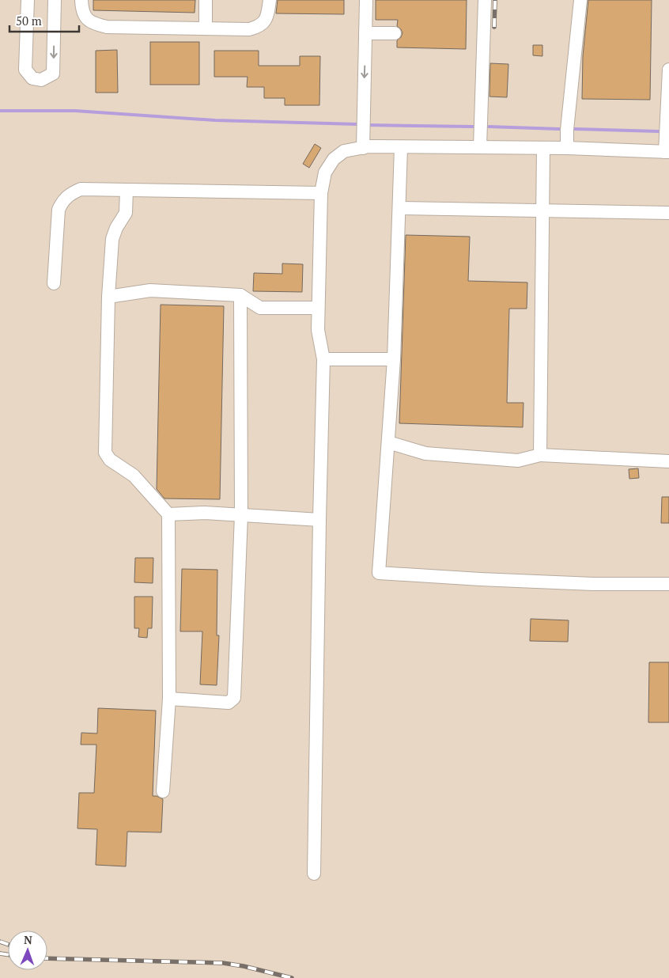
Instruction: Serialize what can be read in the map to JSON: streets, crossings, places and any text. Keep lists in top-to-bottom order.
{
  "scale_bar": "50 m",
  "north": "top"
}
